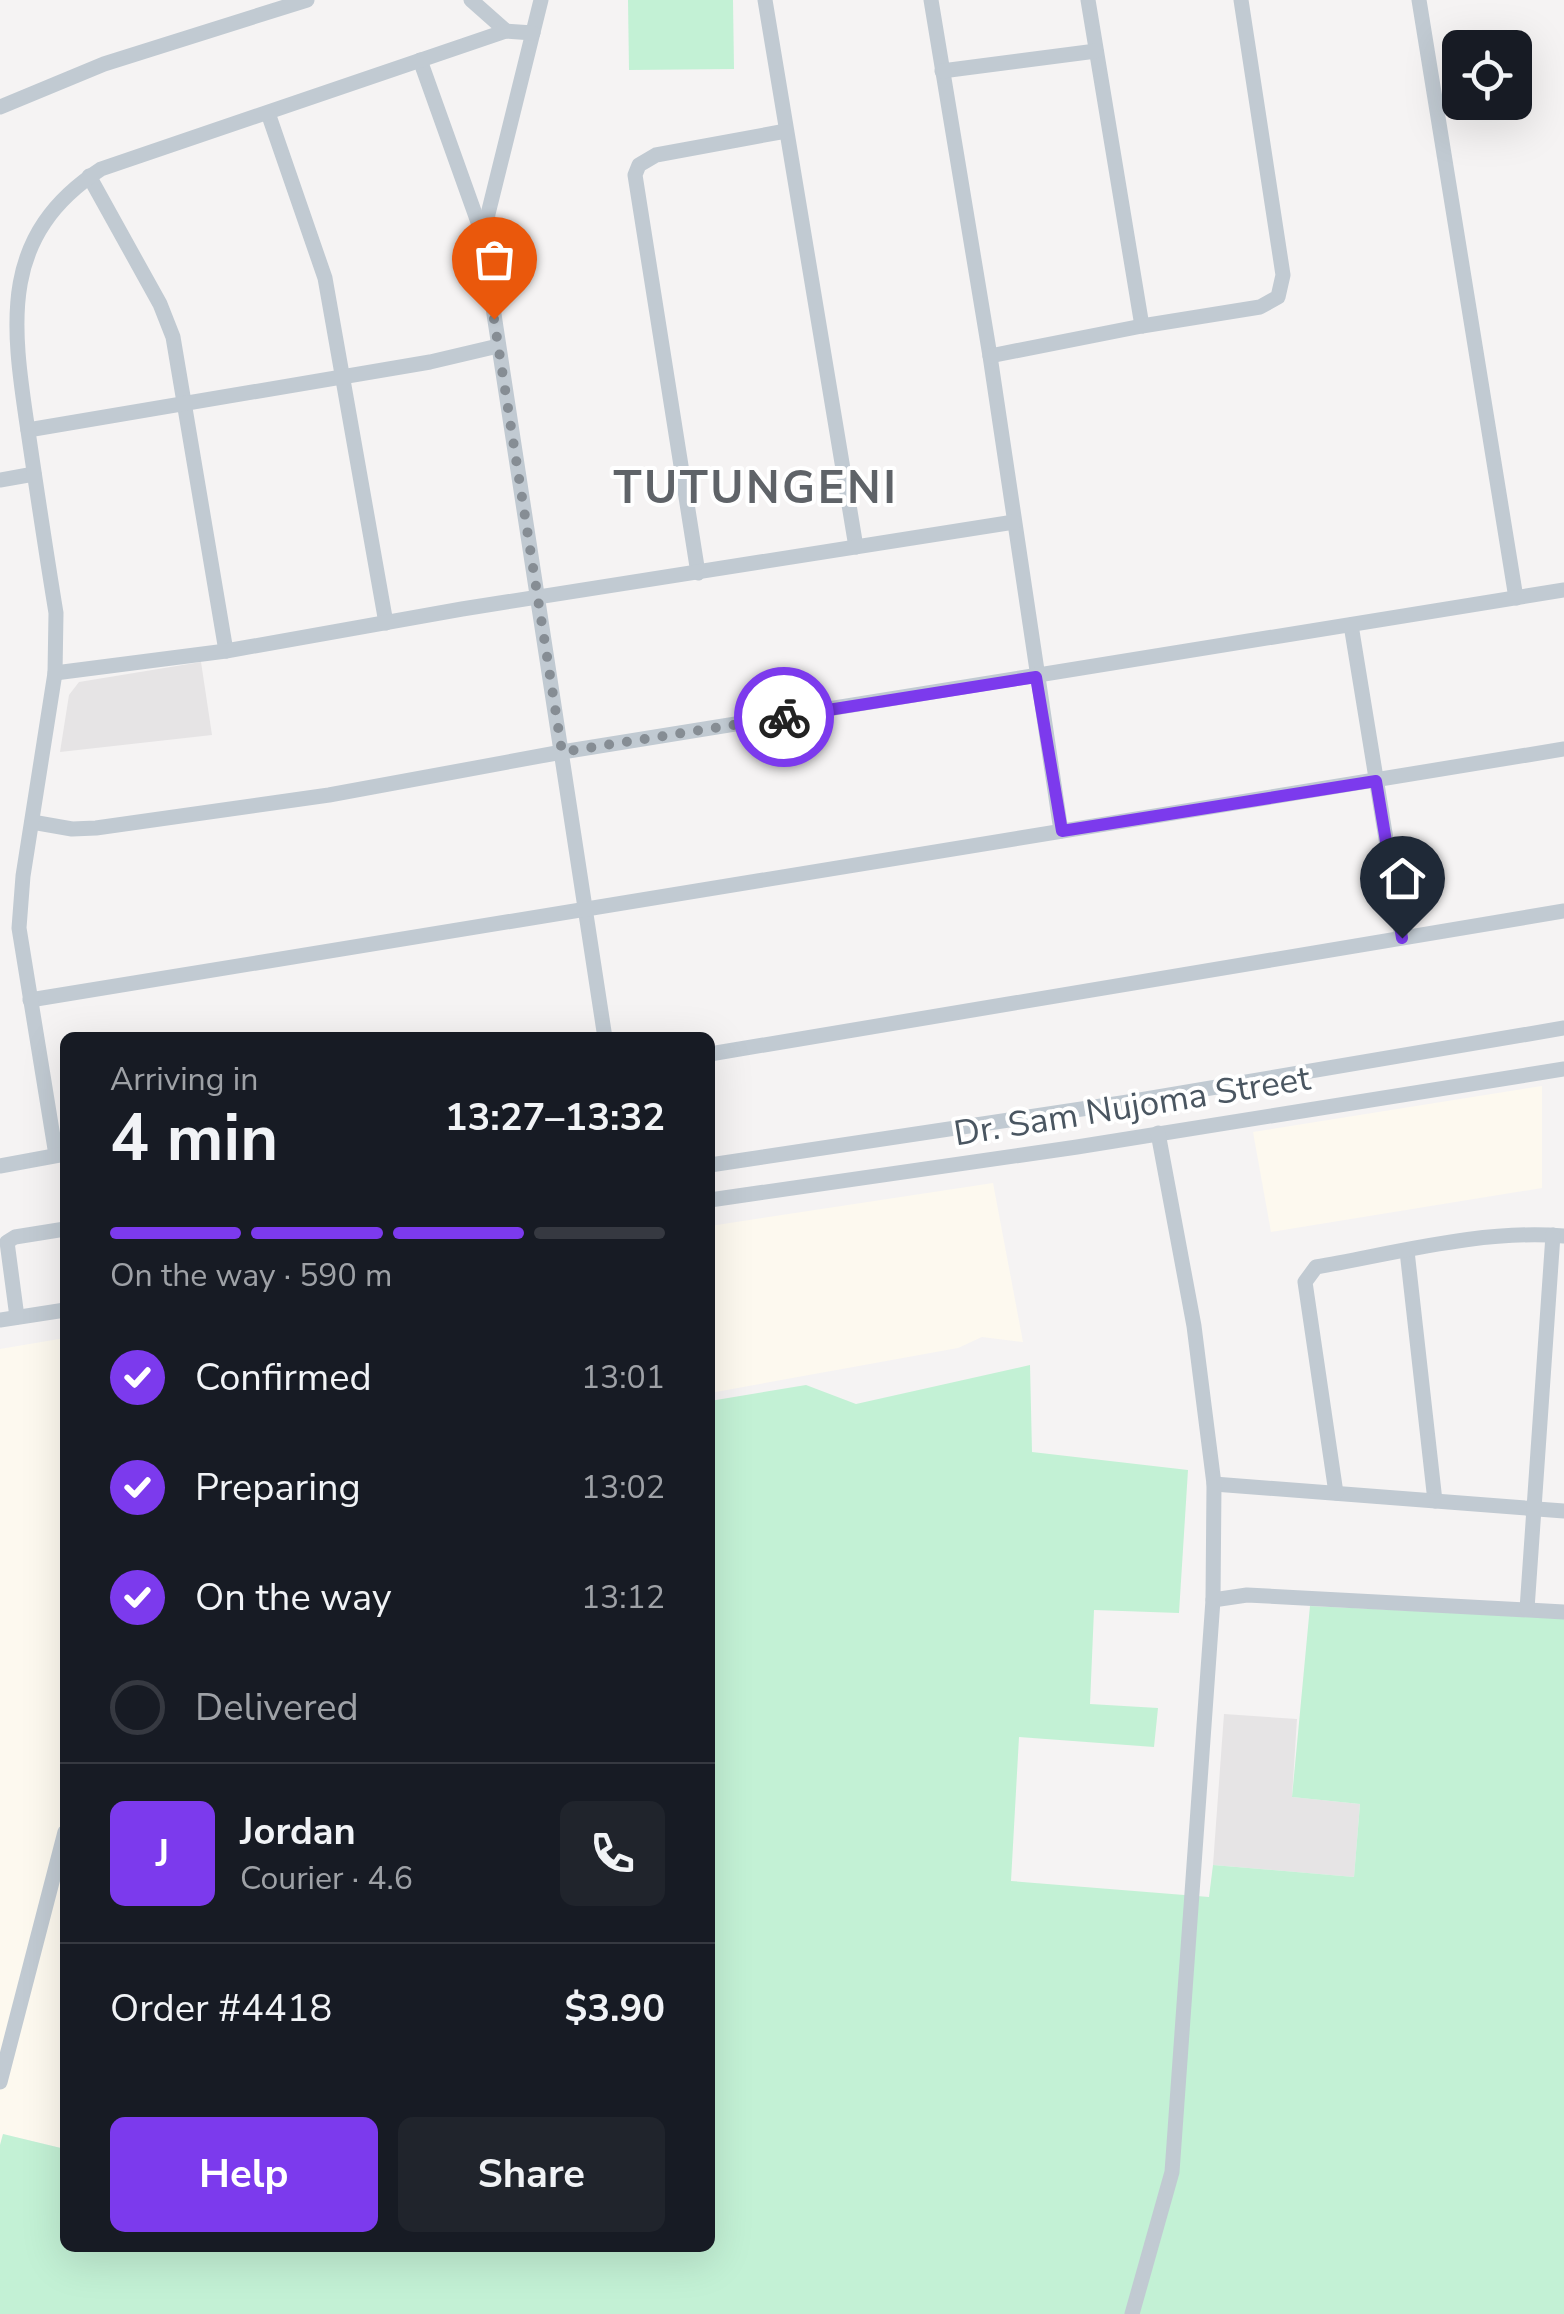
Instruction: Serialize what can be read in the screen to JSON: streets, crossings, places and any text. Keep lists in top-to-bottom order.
{
  "streets": {
    "street": ["Dr. Sam Nujoma Street"]
  },
  "districts": ["TUTUNGENI"],
  "page": {
    "heading": ["4 min", "Arriving in", "13:27–13:32"],
    "panel": [
      "Jordan",
      "Courier · 4.6",
      "Order #4418",
      "$3.90"
    ],
    "bar": "On the way · 590 m",
    "list": [
      ["Confirmed", "13:01"],
      ["Preparing", "13:02"],
      ["On the way", "13:12"],
      "Delivered"
    ],
    "round": "J",
    "buttons": ["Help", "Share"]
  }
}
